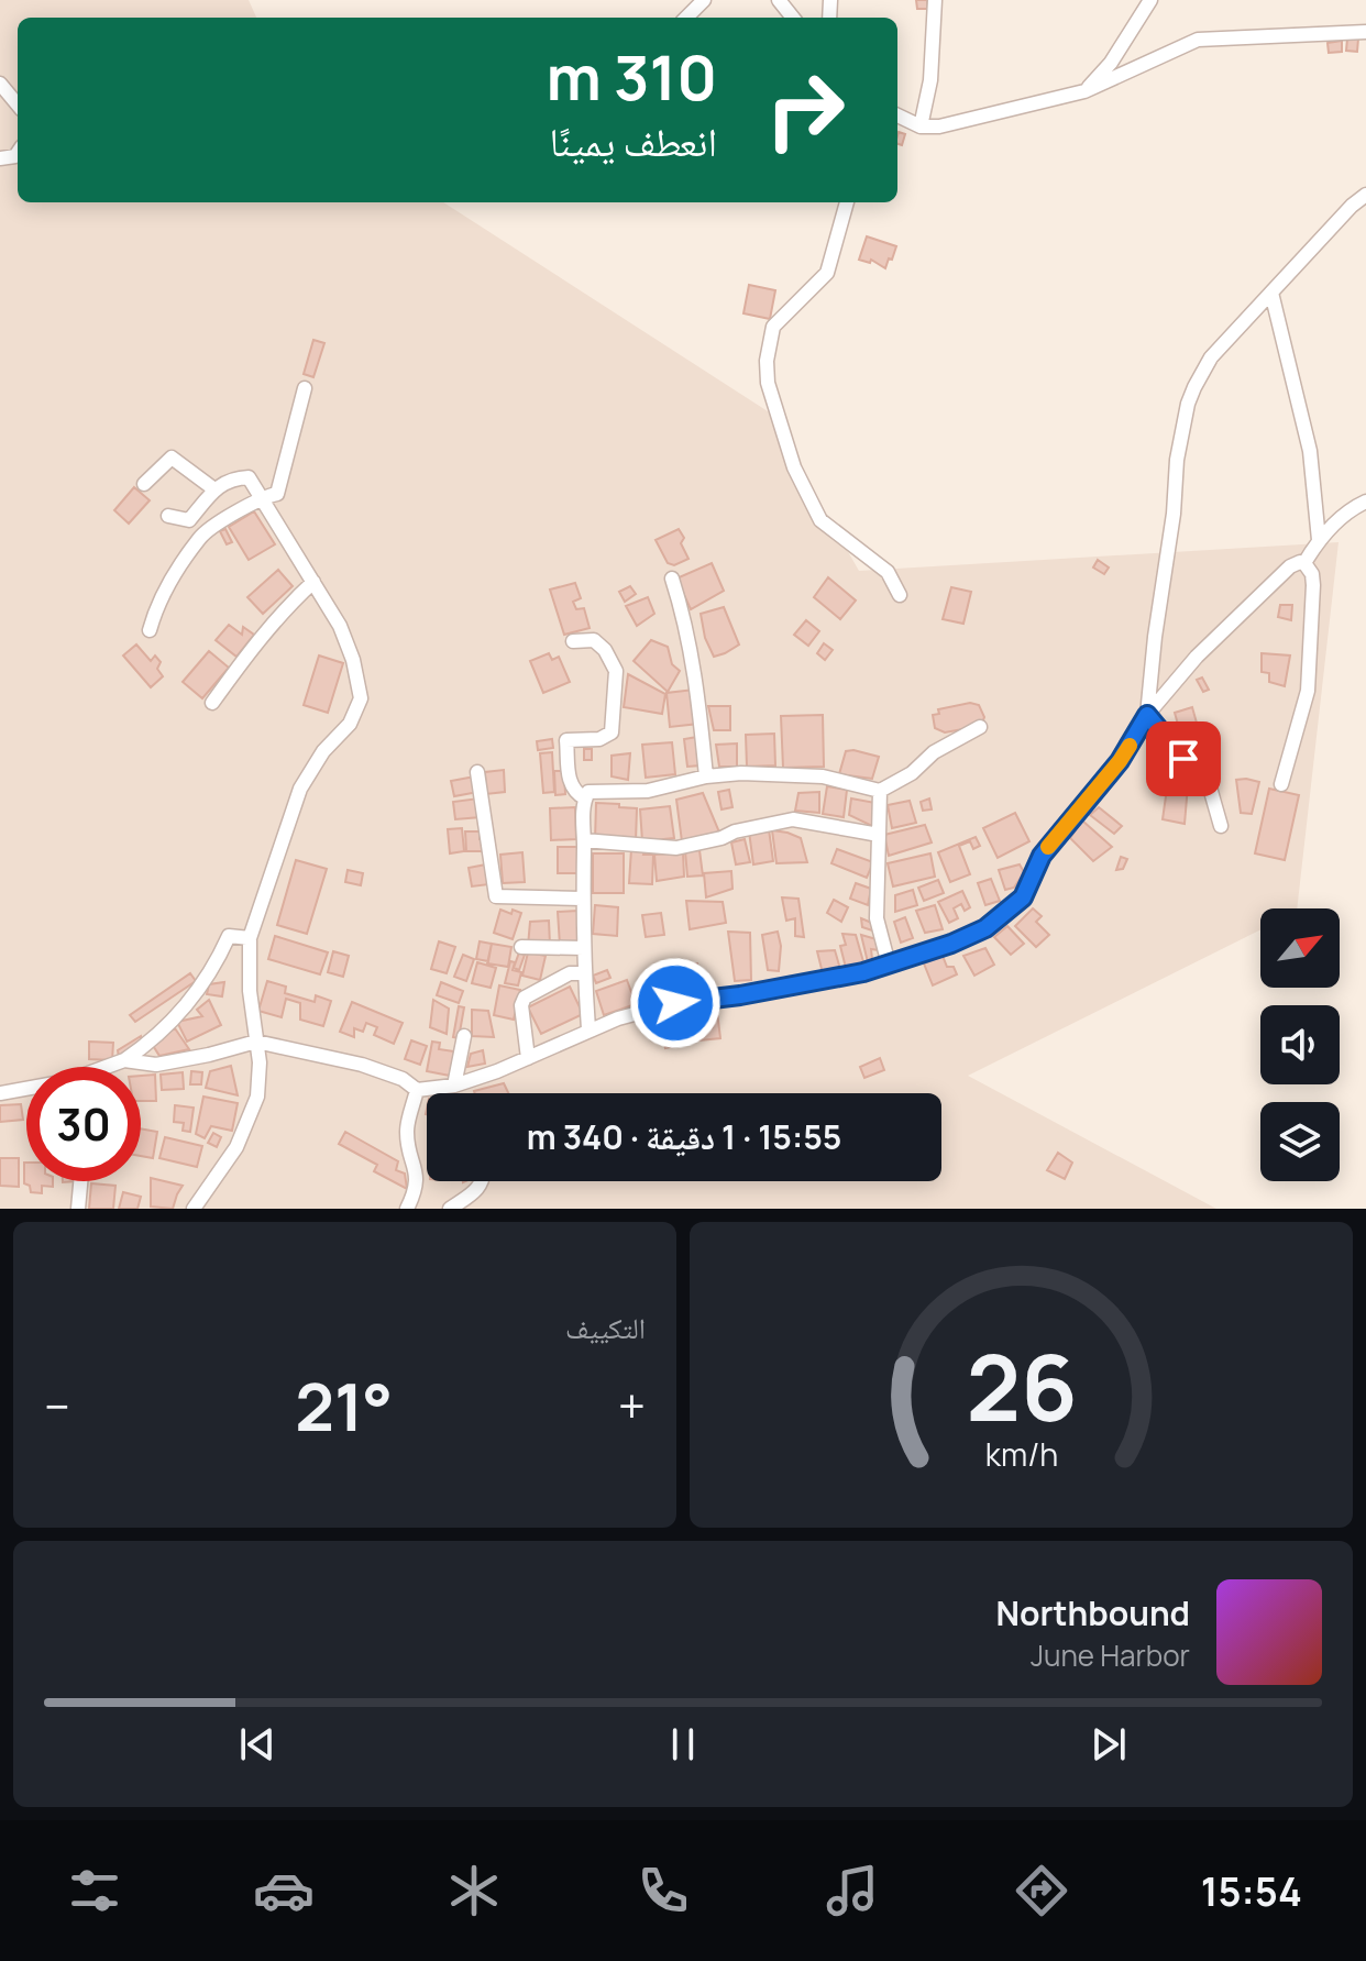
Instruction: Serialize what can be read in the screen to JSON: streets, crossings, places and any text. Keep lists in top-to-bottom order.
{
  "north": "top right",
  "page": {
    "turn": ["310 m", "انعطف يمينًا"],
    "limit": "30",
    "trip": "15:55 · 1 دقيقة · 340 m",
    "tile": "التكييف",
    "heat": ["−", "21°", "+"],
    "song": ["Northbound", "June Harbor"],
    "tabs": "15:54",
    "gauge": ["26", "km/h"]
  }
}
